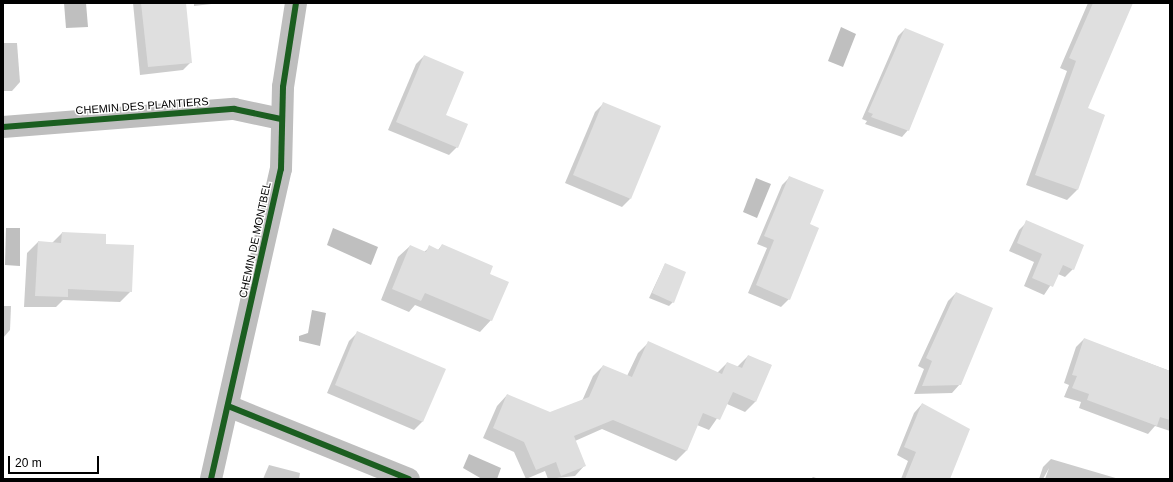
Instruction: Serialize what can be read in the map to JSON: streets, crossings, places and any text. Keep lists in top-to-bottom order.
{
  "streets": {
    "street": ["CHEMIN DES PLANTIERS", "CHEMIN DE MONTBEL"]
  },
  "crossings": [
    ["CHEMIN DES PLANTIERS", "CHEMIN DE MONTBEL"]
  ],
  "scale_bar": "20 m"
}
